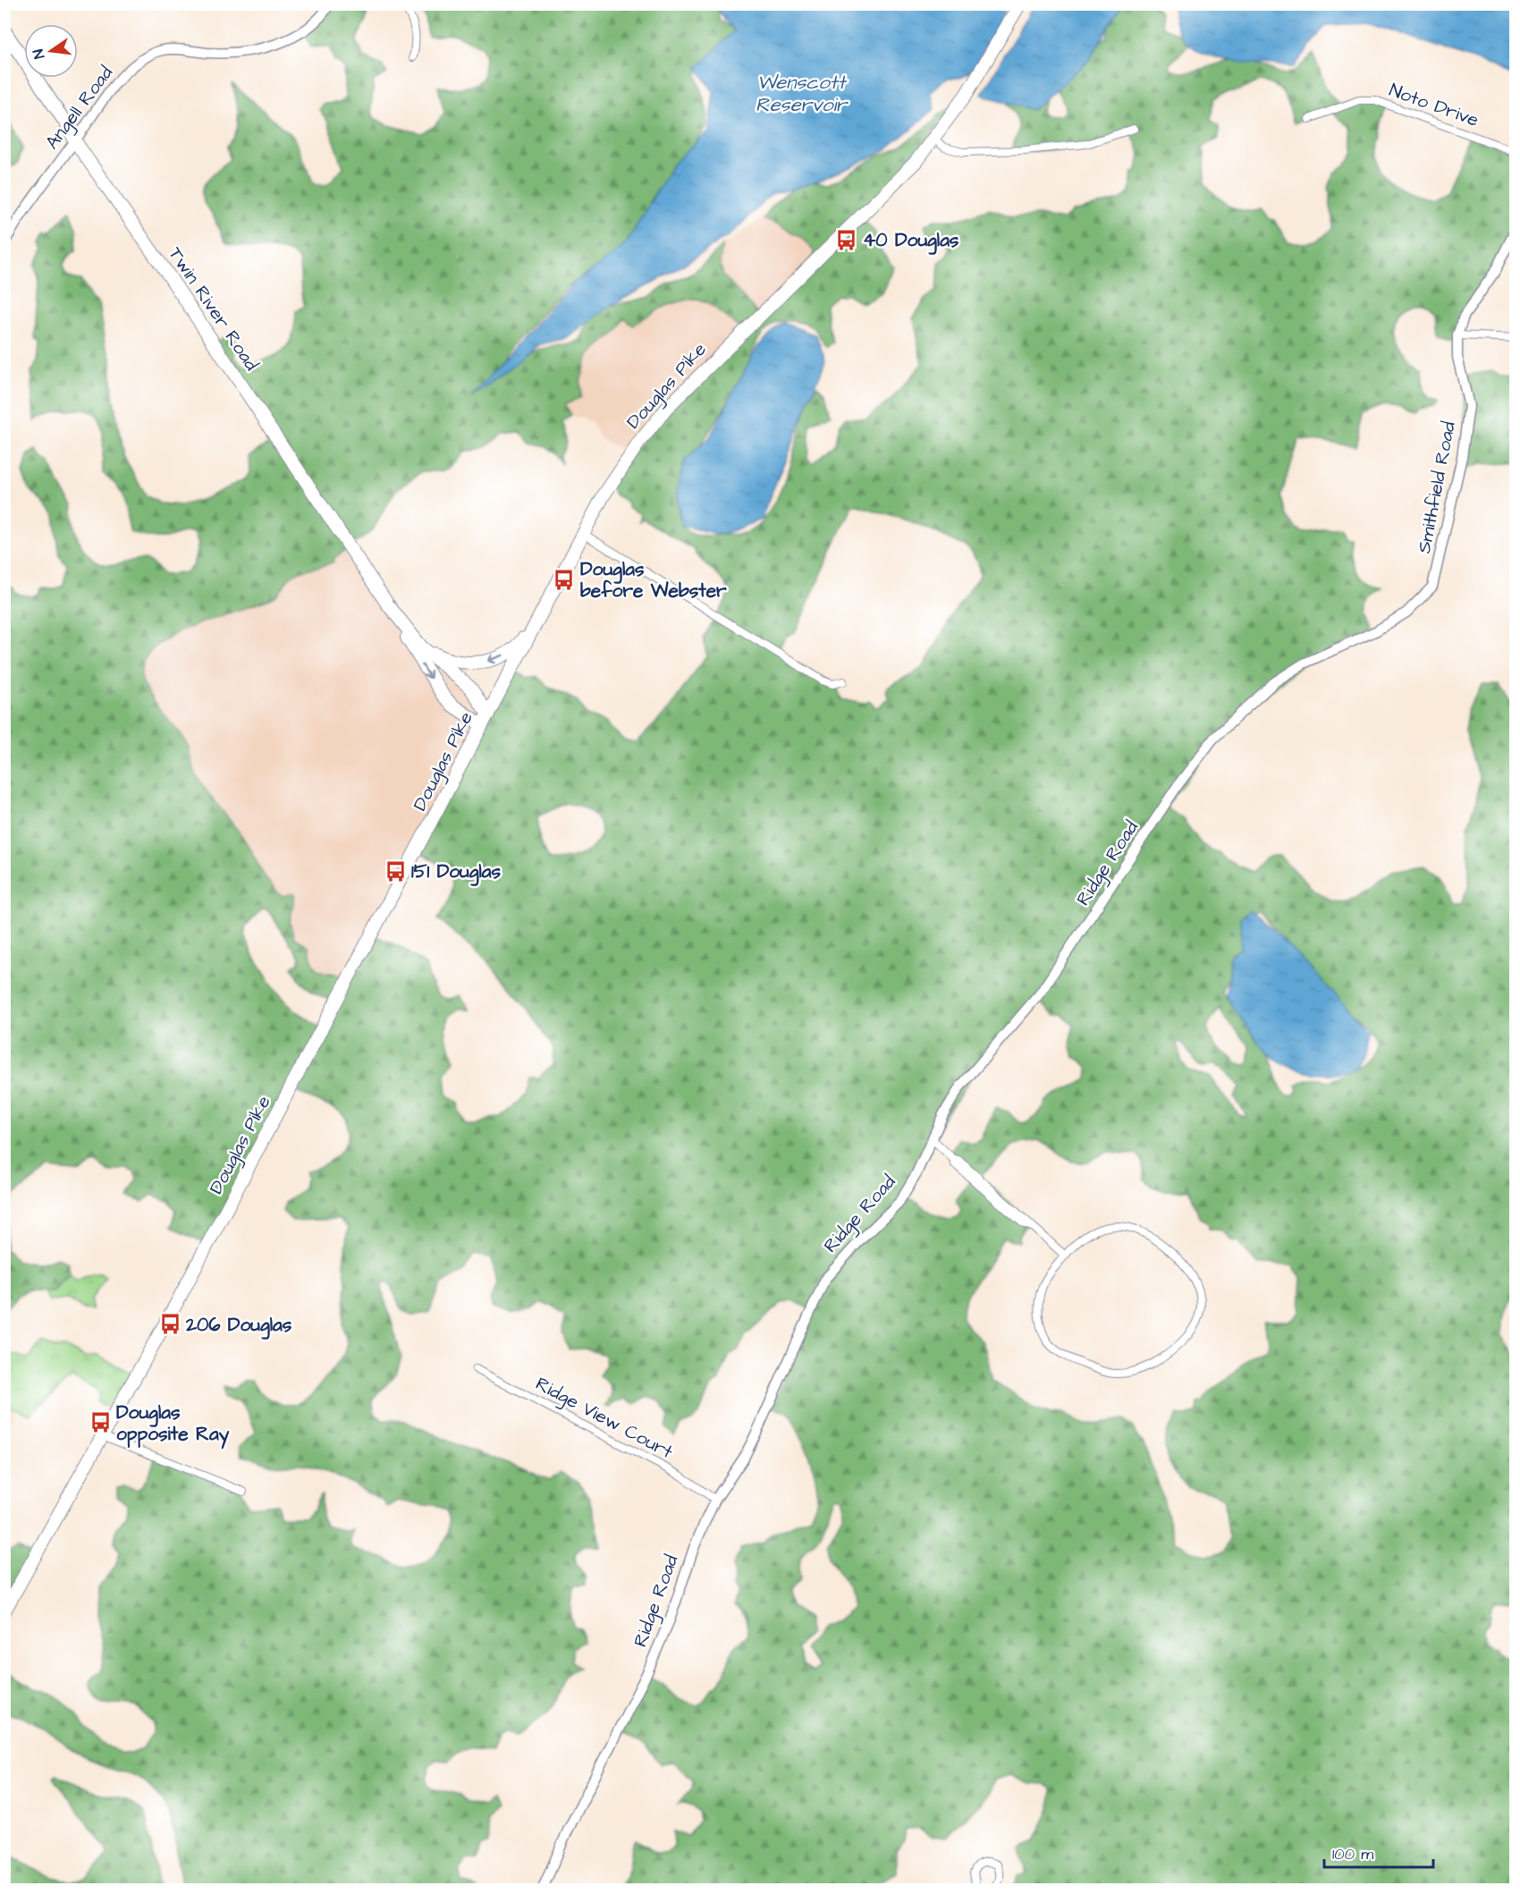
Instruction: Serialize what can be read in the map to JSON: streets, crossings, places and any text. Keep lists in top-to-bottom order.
{
  "streets": {
    "main road": ["Twin River Road", "Douglas Pike"],
    "street": [
      "Noto Drive",
      "Angell Road",
      "Smithfield Road",
      "Ridge Road",
      "Ridge View Court"
    ]
  },
  "crossings": [
    ["Angell Road", "Twin River Road"],
    ["Twin River Road", "Douglas Pike"],
    ["Smithfield Road", "Ridge Road"],
    ["Ridge Road", "Ridge View Court"]
  ],
  "water": ["Wenscott Reservoir"],
  "places": {
    "bus stop": [
      "40 Douglas",
      "Douglas before Webster",
      "151 Douglas",
      "206 Douglas",
      "Douglas opposite Ray"
    ]
  },
  "scale_bar": "100 m",
  "north": "left"
}
